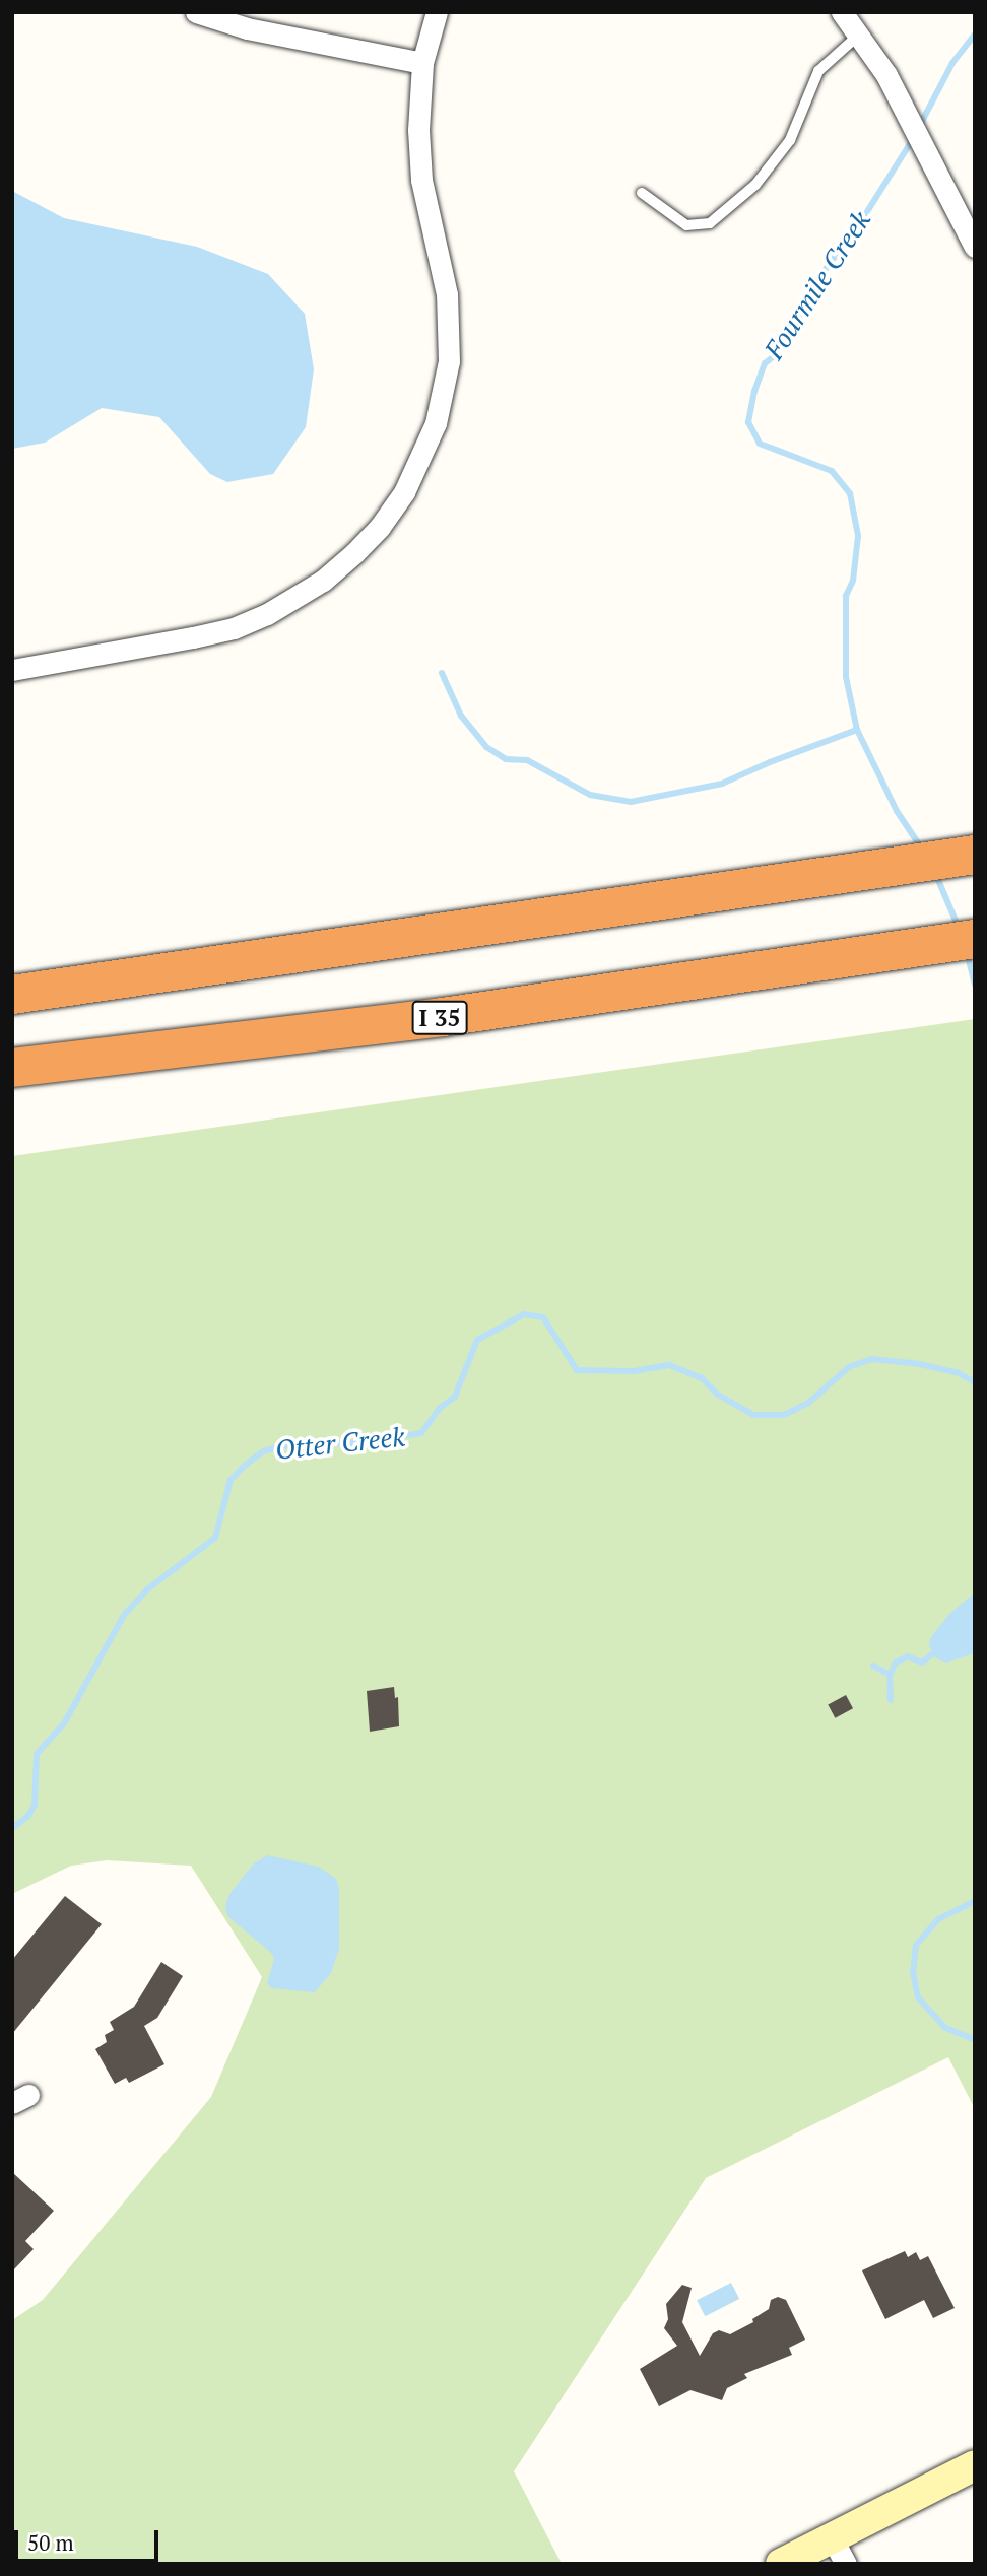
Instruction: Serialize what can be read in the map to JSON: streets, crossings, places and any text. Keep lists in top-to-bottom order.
{
  "streets": {
    "highway": ["I 35"]
  },
  "water": ["Fourmile Creek", "Otter Creek"],
  "scale_bar": "50 m"
}
